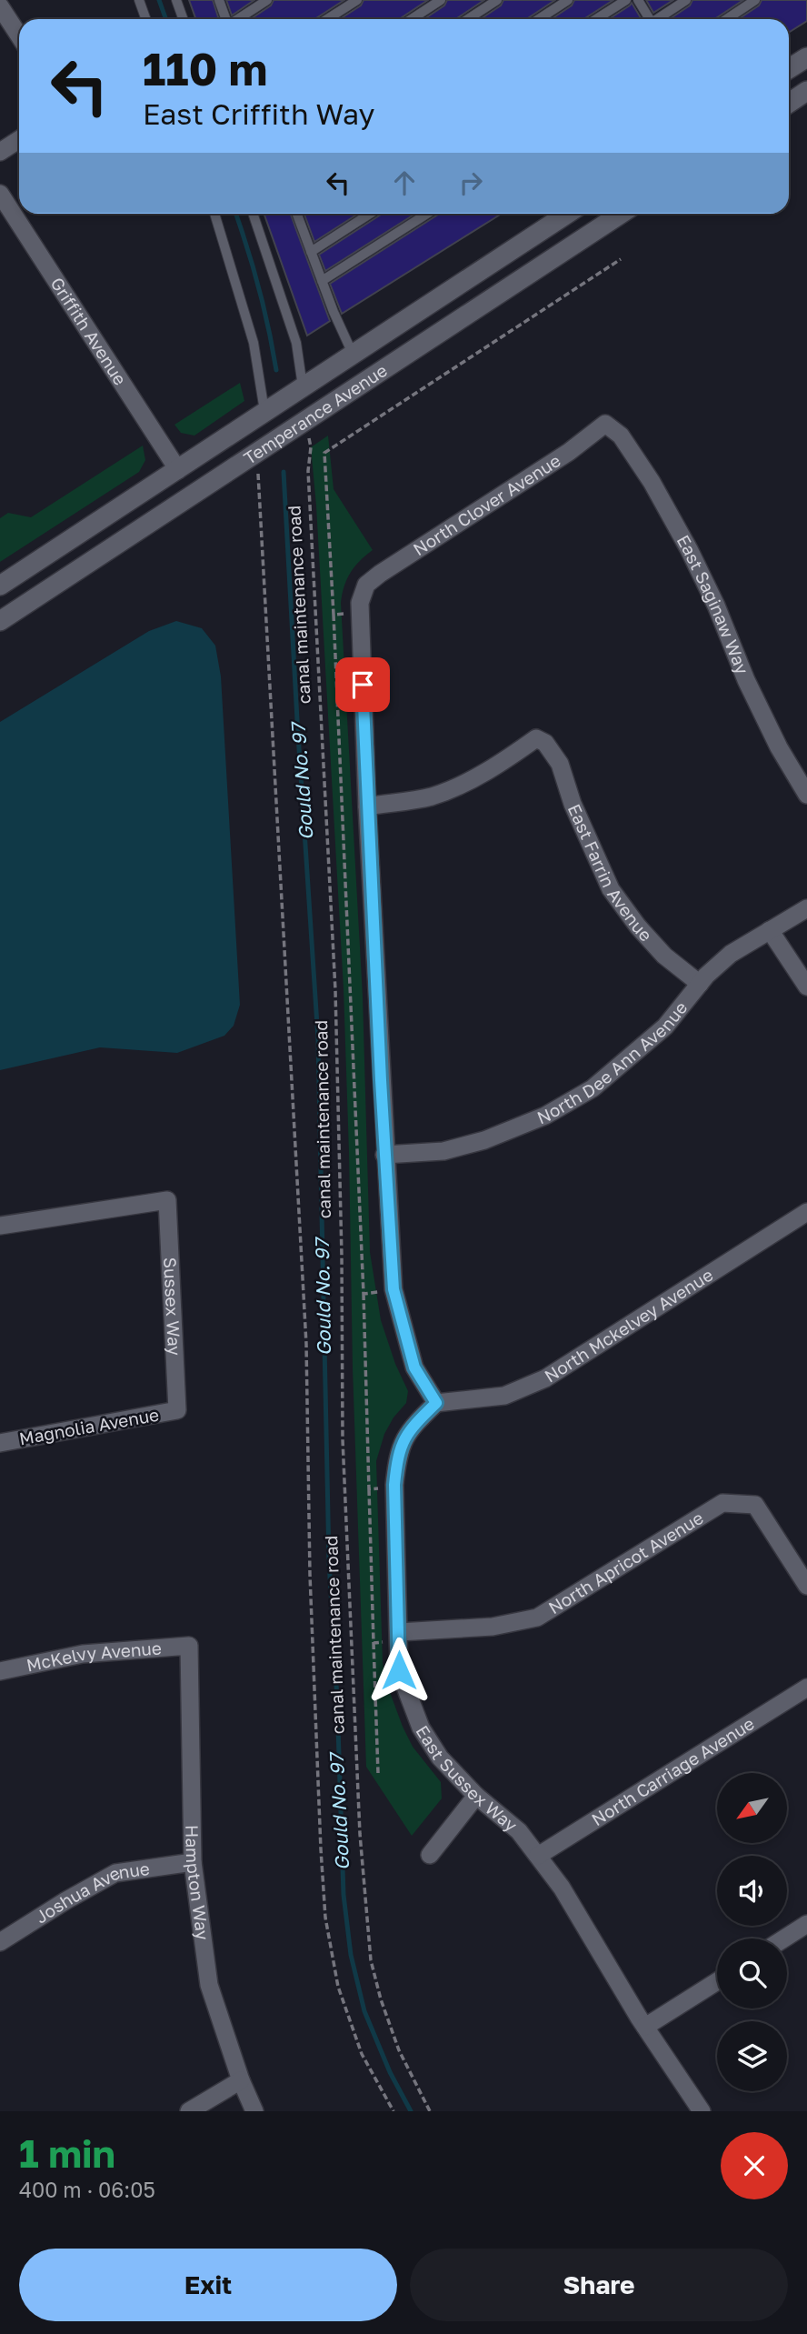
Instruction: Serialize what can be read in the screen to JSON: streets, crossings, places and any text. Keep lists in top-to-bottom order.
{
  "streets": {
    "main road": ["Temperance Avenue"],
    "street": [
      "Griffith Avenue",
      "North Clover Avenue",
      "East Saginaw Way",
      "East Farrin Avenue",
      "North Dee Ann Avenue",
      "Sussex Way",
      "North Mckelvey Avenue",
      "Magnolia Avenue",
      "North Apricot Avenue",
      "McKelvy Avenue",
      "North Carriage Avenue",
      "East Sussex Way",
      "Hampton Way",
      "Joshua Avenue"
    ],
    "path": ["canal maintenance road"]
  },
  "crossings": [
    ["Griffith Avenue", "Temperance Avenue"],
    ["Temperance Avenue", "canal maintenance road"],
    ["North Clover Avenue", "East Saginaw Way"],
    ["East Farrin Avenue", "North Dee Ann Avenue"],
    ["Sussex Way", "Magnolia Avenue"],
    ["North Mckelvey Avenue", "East Sussex Way"],
    ["North Apricot Avenue", "East Sussex Way"],
    ["McKelvy Avenue", "Hampton Way"],
    ["North Carriage Avenue", "East Sussex Way"],
    ["Hampton Way", "Joshua Avenue"]
  ],
  "water": ["Gould No. 97"],
  "north": "bottom left",
  "page": {
    "turn": ["110 m", "East Criffith Way"],
    "heading": ["1 min", "400 m · 06:05"],
    "buttons": ["Exit", "Share"]
  }
}
